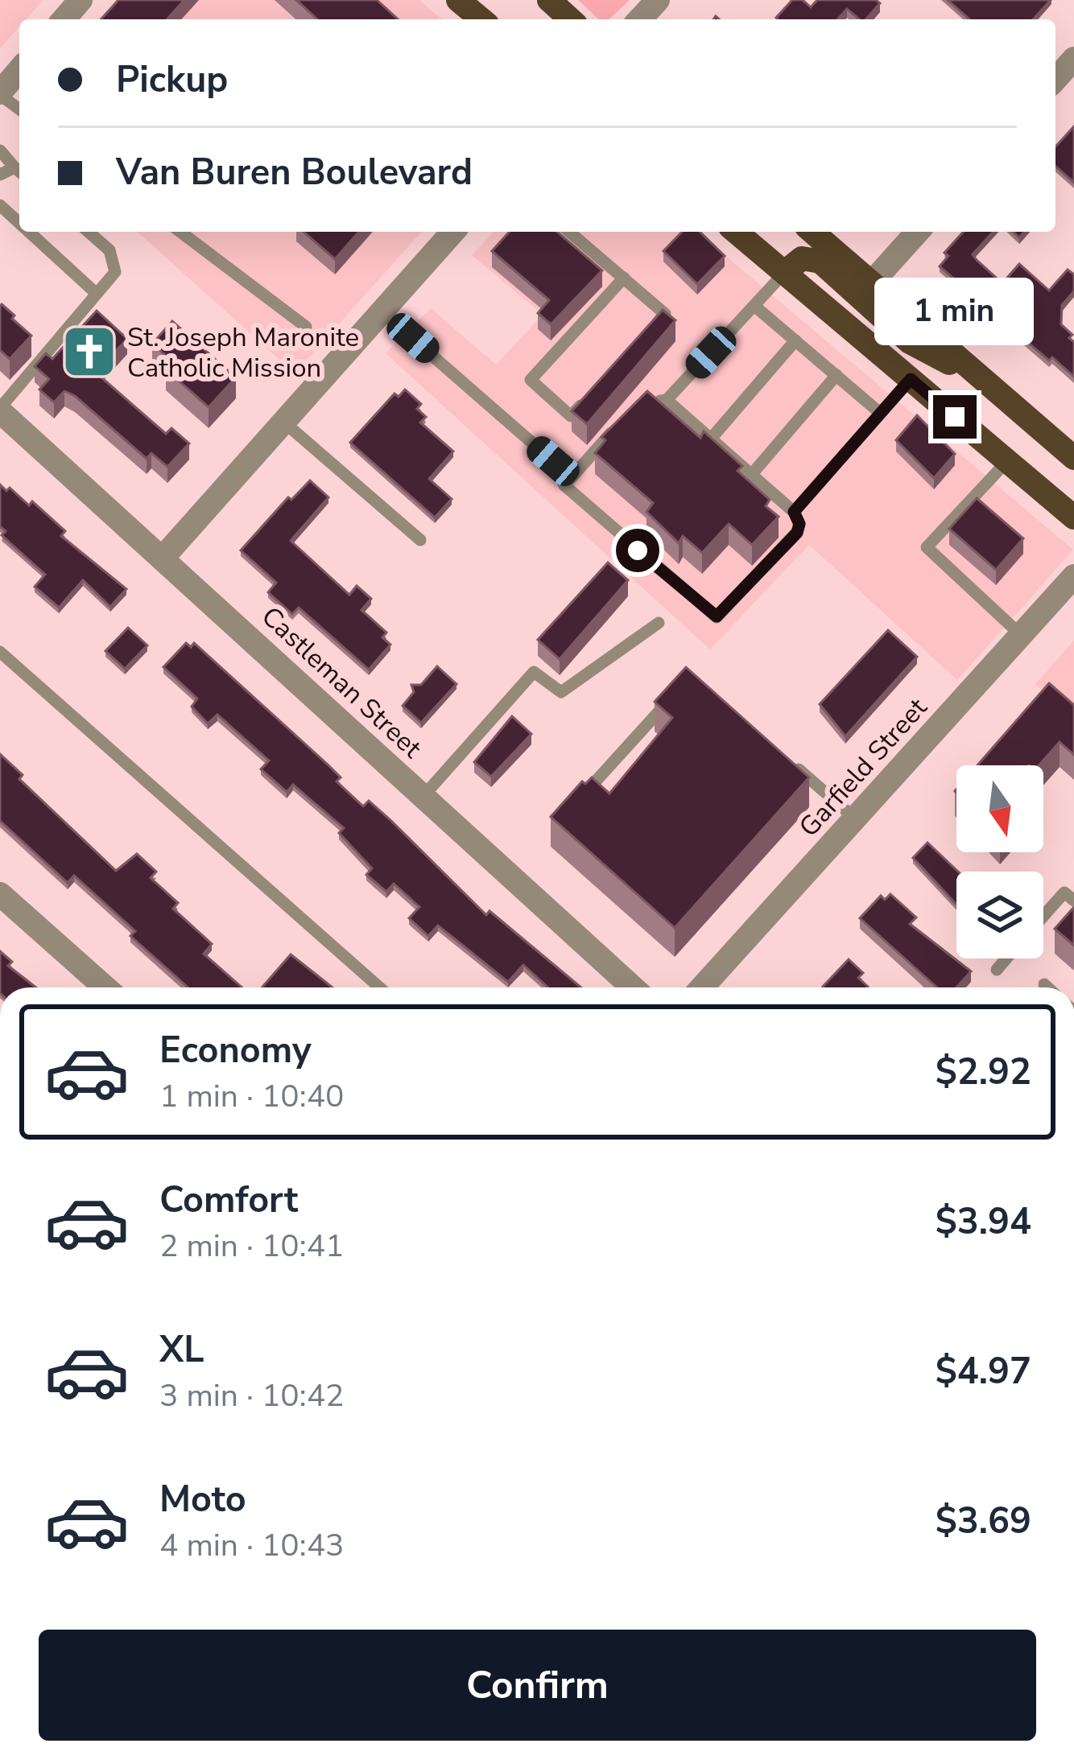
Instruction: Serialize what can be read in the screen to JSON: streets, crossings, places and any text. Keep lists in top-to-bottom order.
{
  "streets": {
    "street": ["Castleman Street", "Garfield Street"]
  },
  "places": {
    "church": ["St. Joseph Maronite Catholic Mission"]
  },
  "north": "bottom",
  "page": {
    "banner": ["Pickup", "Van Buren Boulevard"],
    "bubble": "1 min",
    "list": [
      {
        "name": "Economy",
        "note": "1 min · 10:40",
        "value": "$2.92"
      },
      {
        "name": "Comfort",
        "note": "2 min · 10:41",
        "value": "$3.94"
      },
      {
        "name": "XL",
        "note": "3 min · 10:42",
        "value": "$4.97"
      },
      {
        "name": "Moto",
        "note": "4 min · 10:43",
        "value": "$3.69"
      }
    ],
    "buttons": "Confirm"
  }
}
